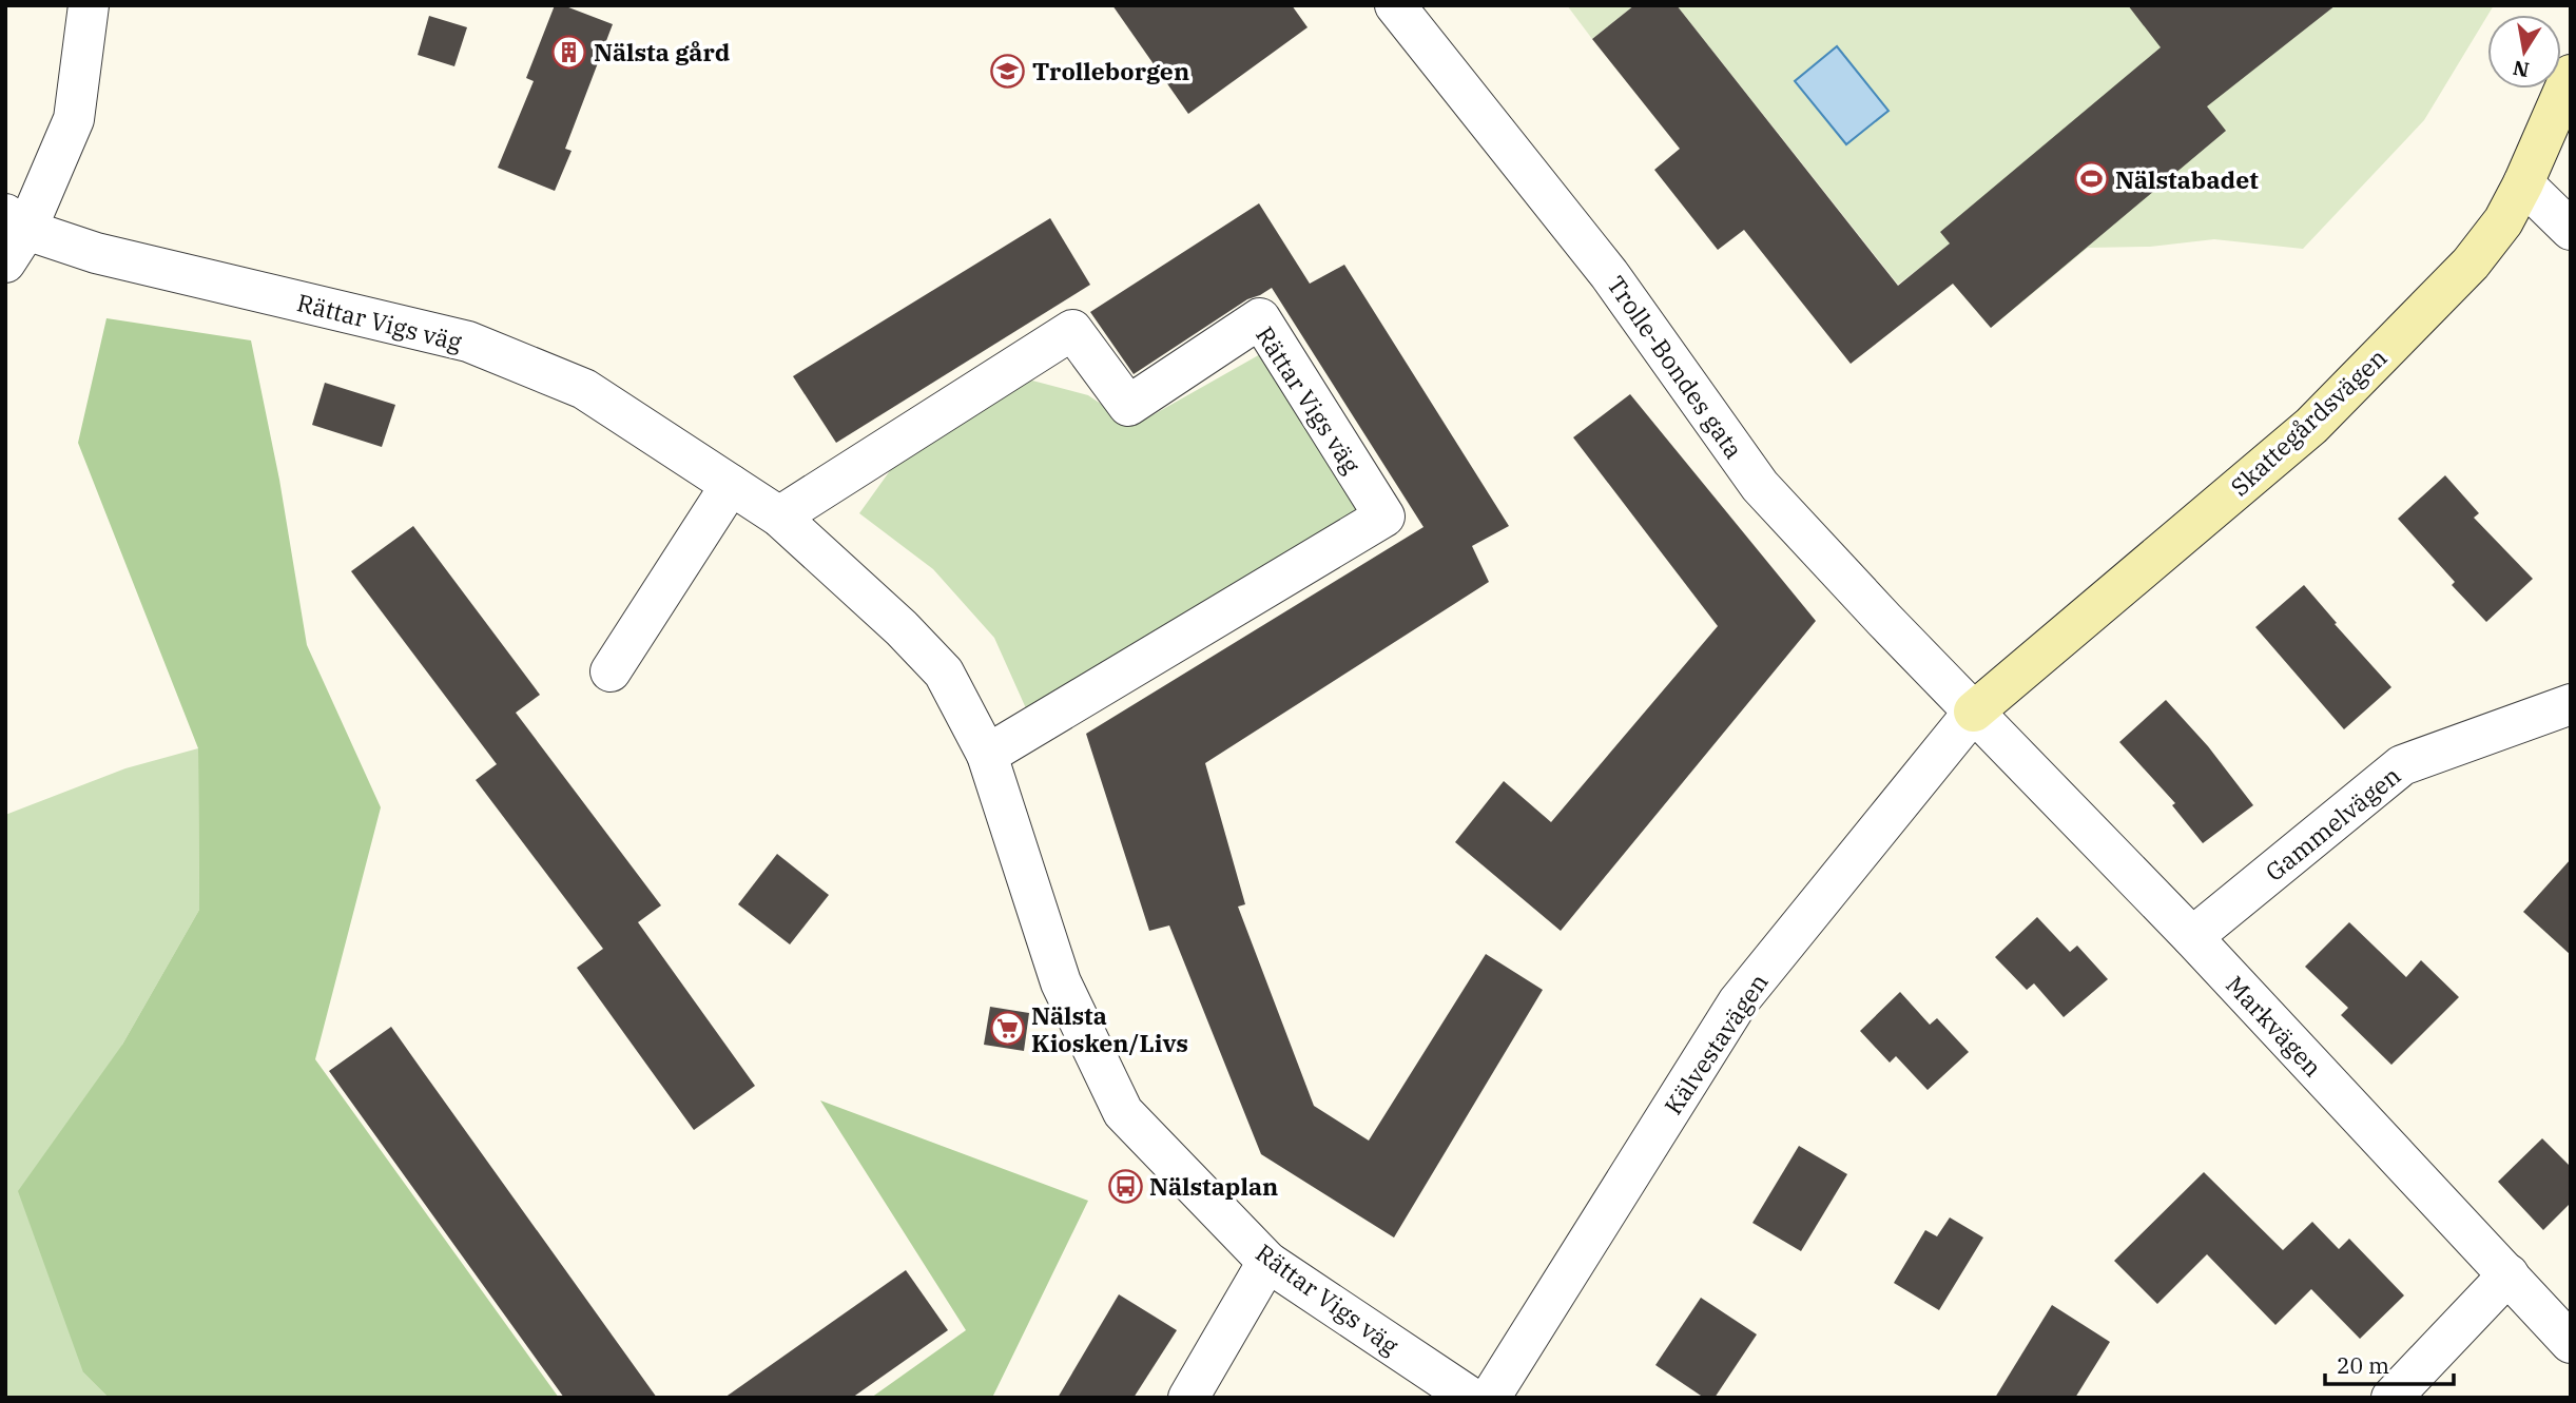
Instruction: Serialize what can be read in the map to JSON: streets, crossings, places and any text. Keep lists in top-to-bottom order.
{
  "streets": {
    "street": [
      "Rättar Vigs väg",
      "Trolle-Bondes gata",
      "Skattegårdsvägen",
      "Gammelvägen",
      "Markvägen",
      "Kälvestavägen"
    ]
  },
  "crossings": [
    ["Trolle-Bondes gata", "Skattegårdsvägen"],
    ["Trolle-Bondes gata", "Markvägen"],
    ["Trolle-Bondes gata", "Kälvestavägen"],
    ["Skattegårdsvägen", "Markvägen"],
    ["Skattegårdsvägen", "Kälvestavägen"],
    ["Gammelvägen", "Markvägen"],
    ["Markvägen", "Kälvestavägen"]
  ],
  "places": {
    "building": ["Nälsta gård"],
    "school or university": ["Trolleborgen"],
    "sports": ["Nälstabadet"],
    "supermarket": ["Nälsta Kiosken/Livs"],
    "bus stop": ["Nälstaplan"]
  },
  "scale_bar": "20 m",
  "north": "bottom"
}
